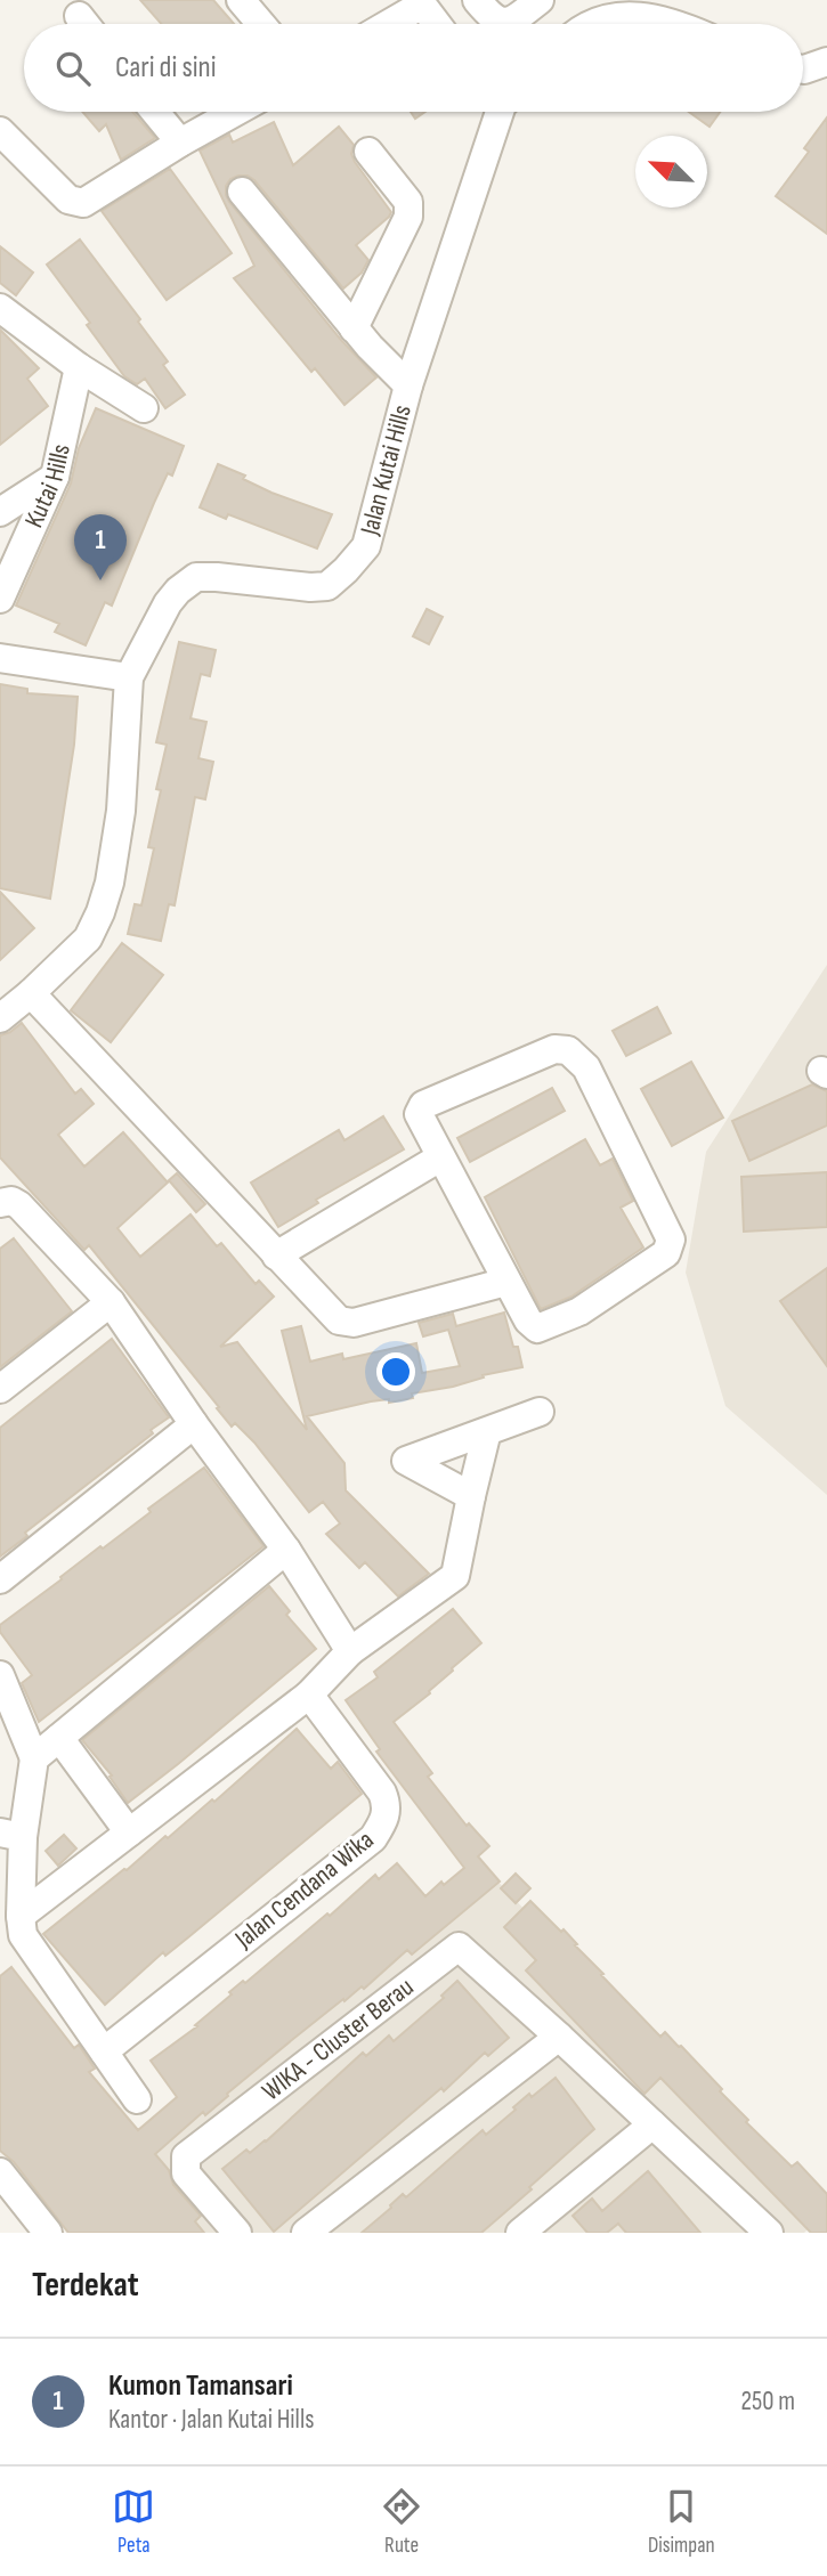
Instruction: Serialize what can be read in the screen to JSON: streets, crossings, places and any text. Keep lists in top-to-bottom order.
{
  "streets": {
    "street": [
      "Jalan Kutai Hills",
      "Kutai Hills",
      "Jalan Cendana Wika",
      "WIKA - Cluster Berau"
    ]
  },
  "north": "top left",
  "page": {
    "search": "Cari di sini",
    "pins": "1",
    "heading": "Terdekat",
    "list": [
      {
        "mark": "1",
        "name": "Kumon Tamansari",
        "note": "Kantor · Jalan Kutai Hills",
        "value": "250 m"
      }
    ],
    "nav": ["Peta", "Rute", "Disimpan"]
  }
}
